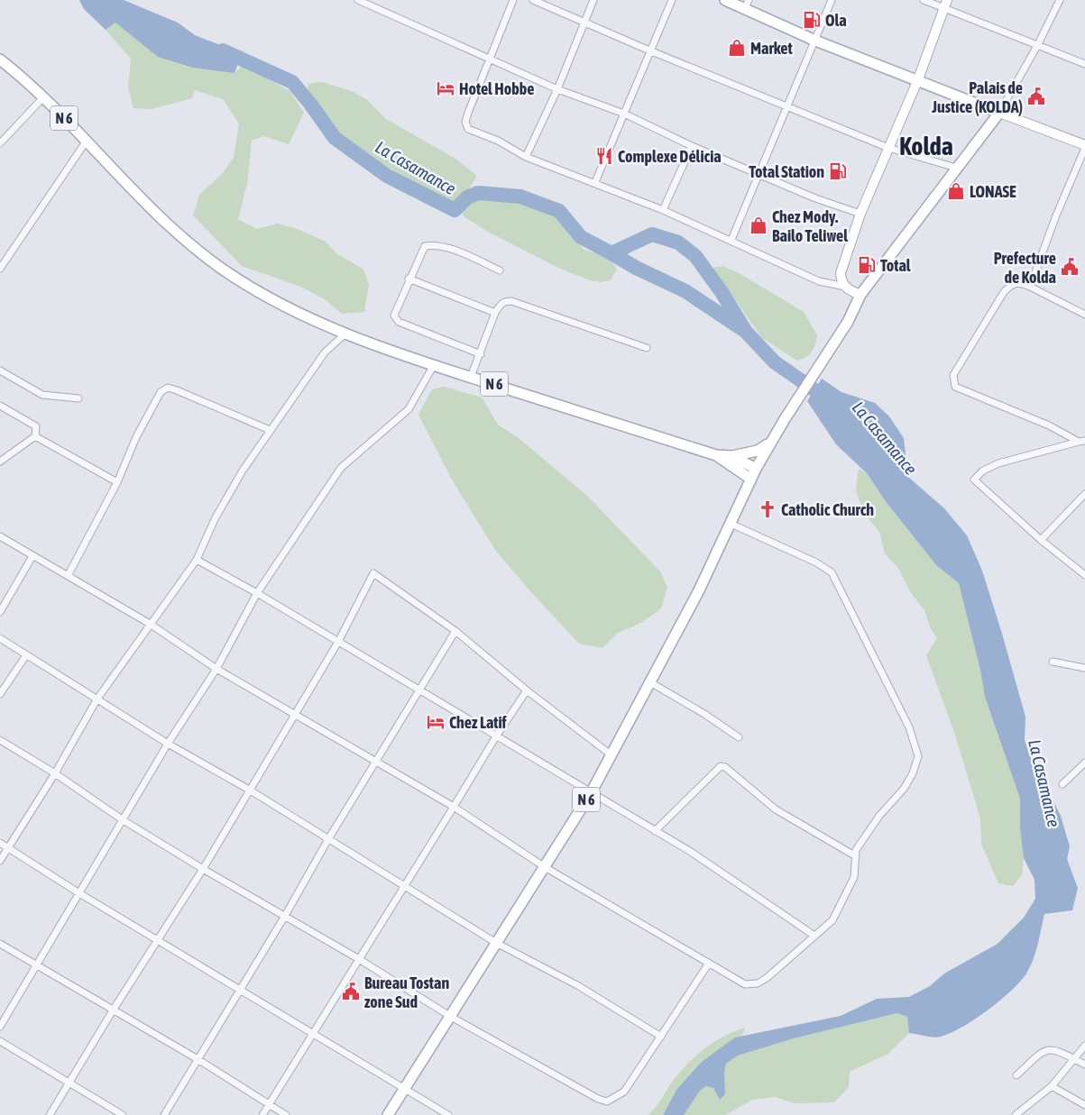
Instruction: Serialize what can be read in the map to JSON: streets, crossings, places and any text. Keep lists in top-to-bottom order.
{
  "streets": {
    "main road": ["N 6"]
  },
  "districts": ["Kolda"],
  "water": ["La Casamance"],
  "places": {
    "fuel station": ["Ola", "Total Station", "Total"],
    "shop": ["Market", "LONASE", "Chez Mody. Bailo Teliwel"],
    "hotel": ["Hotel Hobbe", "Chez Latif"],
    "public building": ["Palais de Justice (KOLDA)", "Prefecture de Kolda", "Bureau Tostan zone Sud"],
    "restaurant": ["Complexe Délicia"],
    "church": ["Catholic Church"]
  }
}
